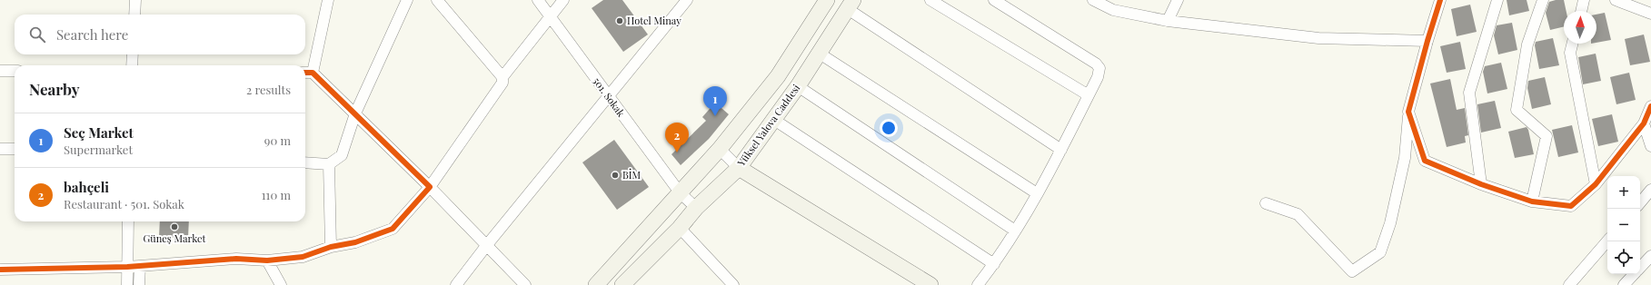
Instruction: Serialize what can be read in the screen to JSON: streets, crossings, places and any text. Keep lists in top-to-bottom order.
{
  "streets": {
    "main road": ["Yüksel Yalova Caddesi"],
    "street": ["501. Sokak"]
  },
  "crossings": [
    ["501. Sokak", "Yüksel Yalova Caddesi"]
  ],
  "places": ["Hotel Minay", "BİM", "Güneş Market"],
  "north": "top",
  "page": {
    "search": "Search here",
    "heading": ["Nearby", "2 results"],
    "pins": ["1", "2"],
    "list": [
      {
        "mark": "1",
        "name": "Seç Market",
        "note": "Supermarket",
        "value": "90 m"
      },
      {
        "mark": "2",
        "name": "bahçeli",
        "note": "Restaurant · 501. Sokak",
        "value": "110 m"
      }
    ],
    "map_buttons": ["+", "−"]
  }
}
